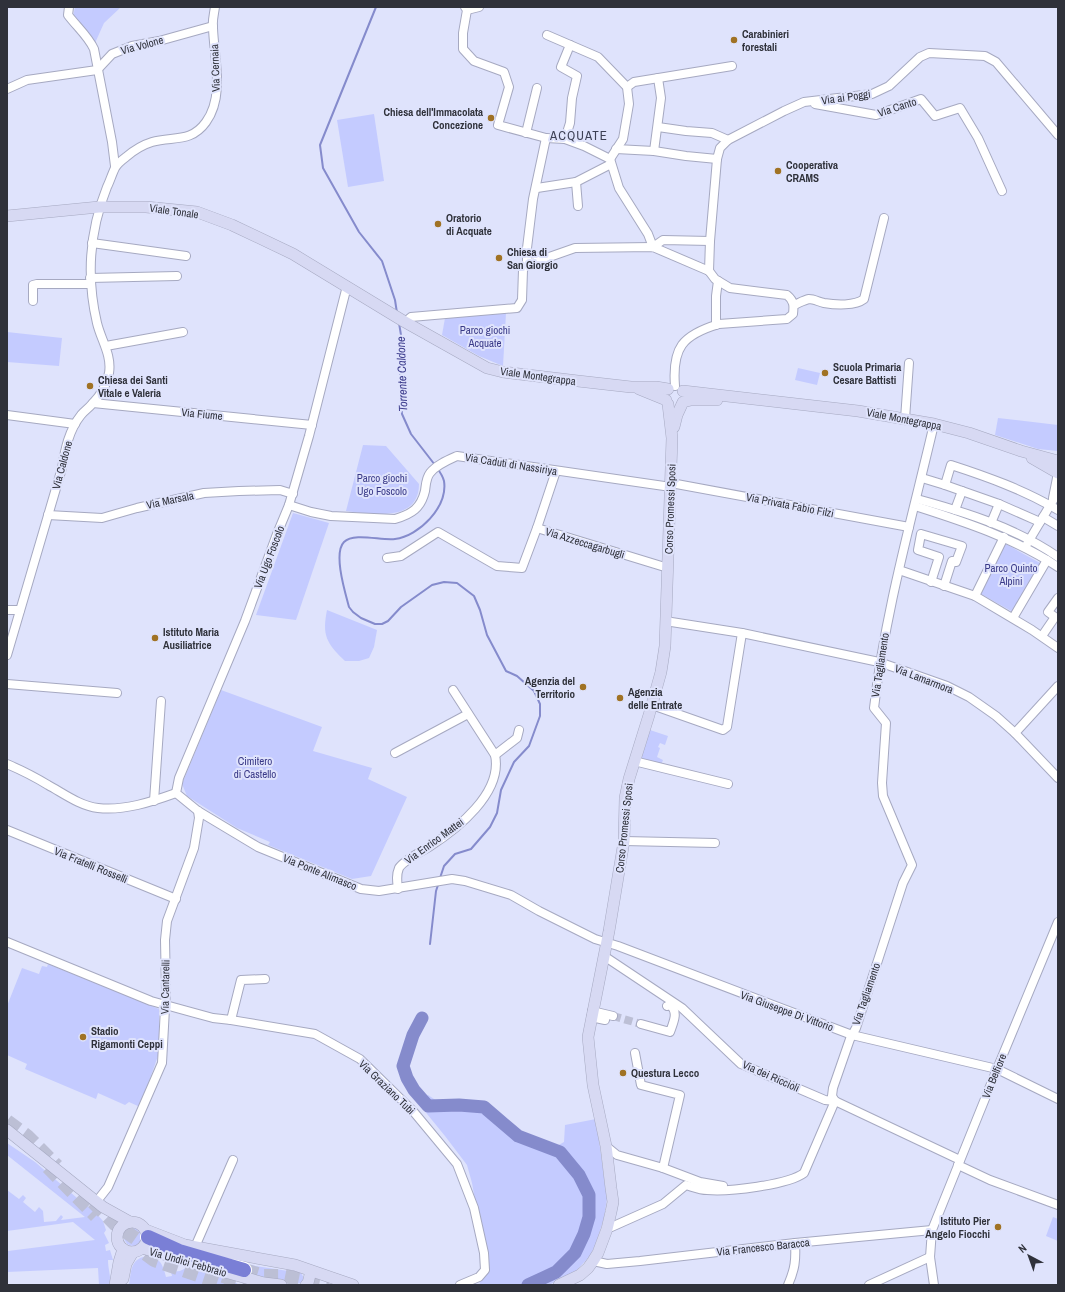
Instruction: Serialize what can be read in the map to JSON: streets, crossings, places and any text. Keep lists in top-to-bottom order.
{
  "streets": {
    "street": [
      "Via Volone",
      "Via Cernaia",
      "Via ai Poggi",
      "Via Canto",
      "Viale Tonale",
      "Viale Montegrappa",
      "Via Fiume",
      "Via Caduti di Nassiriya",
      "Via Caldone",
      "Via Marsala",
      "Via Privata Fabio Filzi",
      "Corso Promessi Sposi",
      "Via Azzeccagarbugli",
      "Via Ugo Foscolo",
      "Via Tagliamento",
      "Via Lamarmora",
      "Via Enrico Mattei",
      "Via Fratelli Rosselli",
      "Via Ponte Alimasco",
      "Via Cantarelli",
      "Via Giuseppe Di Vittorio",
      "Via dei Riccioli",
      "Via Belfiore",
      "Via Graziano Tubi",
      "Via Francesco Baracca",
      "Via Undici Febbraio"
    ]
  },
  "crossings": [
    ["Via Volone", "Via Cernaia"],
    ["Via ai Poggi", "Via Canto"],
    ["Viale Tonale", "Viale Montegrappa"],
    ["Viale Tonale", "Via Caldone"],
    ["Viale Tonale", "Via Ugo Foscolo"],
    ["Viale Montegrappa", "Corso Promessi Sposi"],
    ["Viale Montegrappa", "Via Ugo Foscolo"],
    ["Viale Montegrappa", "Via Tagliamento"],
    ["Via Fiume", "Via Caldone"],
    ["Via Fiume", "Via Ugo Foscolo"],
    ["Via Caduti di Nassiriya", "Via Privata Fabio Filzi"],
    ["Via Caduti di Nassiriya", "Corso Promessi Sposi"],
    ["Via Caduti di Nassiriya", "Via Azzeccagarbugli"],
    ["Via Caduti di Nassiriya", "Via Ugo Foscolo"],
    ["Via Caldone", "Via Marsala"],
    ["Via Marsala", "Via Ugo Foscolo"],
    ["Via Privata Fabio Filzi", "Corso Promessi Sposi"],
    ["Via Privata Fabio Filzi", "Via Tagliamento"],
    ["Corso Promessi Sposi", "Via Azzeccagarbugli"],
    ["Corso Promessi Sposi", "Via Lamarmora"],
    ["Corso Promessi Sposi", "Via Ponte Alimasco"],
    ["Corso Promessi Sposi", "Via Giuseppe Di Vittorio"],
    ["Corso Promessi Sposi", "Via dei Riccioli"],
    ["Corso Promessi Sposi", "Via Francesco Baracca"],
    ["Via Tagliamento", "Via Lamarmora"],
    ["Via Tagliamento", "Via Giuseppe Di Vittorio"],
    ["Via Tagliamento", "Via dei Riccioli"],
    ["Via Enrico Mattei", "Via Ponte Alimasco"],
    ["Via Fratelli Rosselli", "Via Cantarelli"],
    ["Via Ponte Alimasco", "Via Cantarelli"],
    ["Via Ponte Alimasco", "Via Giuseppe Di Vittorio"],
    ["Via Cantarelli", "Via Graziano Tubi"],
    ["Via Cantarelli", "Via Undici Febbraio"],
    ["Via Giuseppe Di Vittorio", "Via Belfiore"],
    ["Via dei Riccioli", "Via Belfiore"],
    ["Via Belfiore", "Via Francesco Baracca"]
  ],
  "districts": ["ACQUATE"],
  "water": ["Torrente Caldone"],
  "parks": [
    "Parco giochi Acquate",
    "Parco giochi Ugo Foscolo",
    "Parco Quinto Alpini",
    "Cimitero di Castello"
  ],
  "places": [
    "Carabinieri forestali",
    "Chiesa dell'Immacolata Concezione",
    "Cooperativa CRAMS",
    "Oratorio di Acquate",
    "Chiesa di San Giorgio",
    "Scuola Primaria Cesare Battisti",
    "Chiesa dei Santi Vitale e Valeria",
    "Istituto Maria Ausiliatrice",
    "Agenzia del Territorio",
    "Agenzia delle Entrate",
    "Stadio Rigamonti Ceppi",
    "Questura Lecco",
    "Istituto Pier Angelo Fiocchi"
  ],
  "north": "top left"
}
